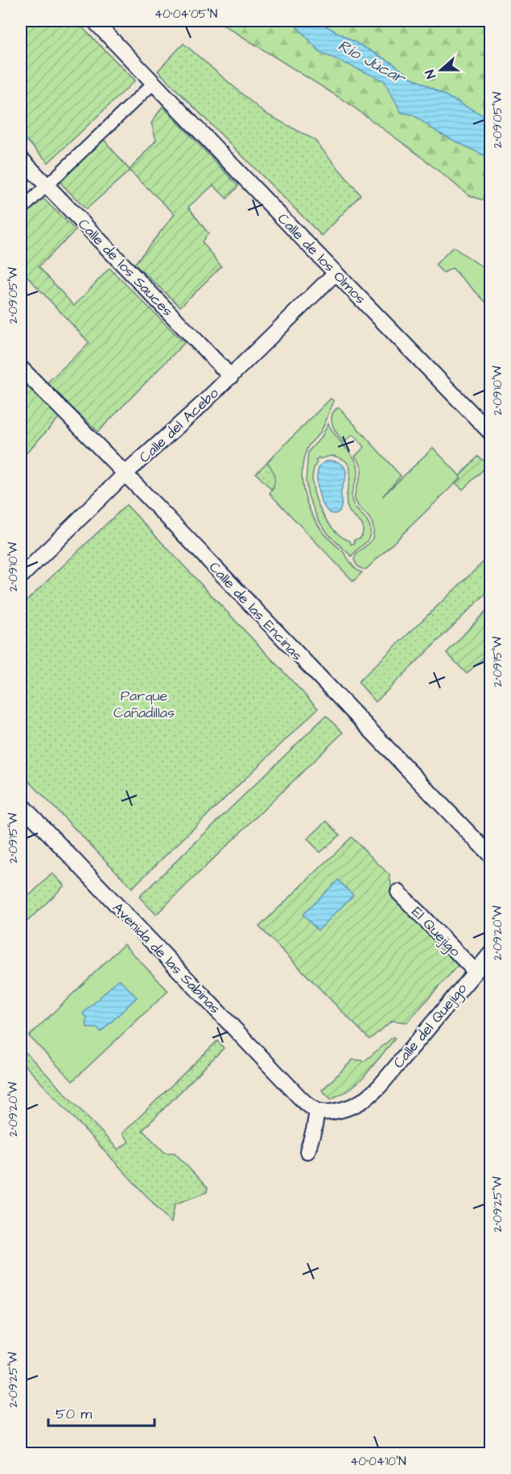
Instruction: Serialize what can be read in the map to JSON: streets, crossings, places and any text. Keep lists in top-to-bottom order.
{
  "streets": {
    "street": [
      "Calle de los Olmos",
      "Calle de los Sauces",
      "Calle del Acebo",
      "Calle de las Encinas",
      "El Quejigo",
      "Avenida de las Sabinas",
      "Calle del Quejigo"
    ]
  },
  "crossings": [
    ["Calle de los Olmos", "Calle del Acebo"],
    ["Calle de los Sauces", "Calle del Acebo"],
    ["Calle del Acebo", "Calle de las Encinas"],
    ["El Quejigo", "Calle del Quejigo"],
    ["Avenida de las Sabinas", "Calle del Quejigo"]
  ],
  "water": ["Río Júcar"],
  "parks": ["Parque Cañadillas"],
  "scale_bar": "50 m",
  "north": "left",
  "coordinates": [
    "40°04'05\"N",
    "2°09'05\"W",
    "2°09'10\"W",
    "2°09'15\"W",
    "2°09'20\"W",
    "2°09'25\"W",
    "40°04'10\"N"
  ]
}
